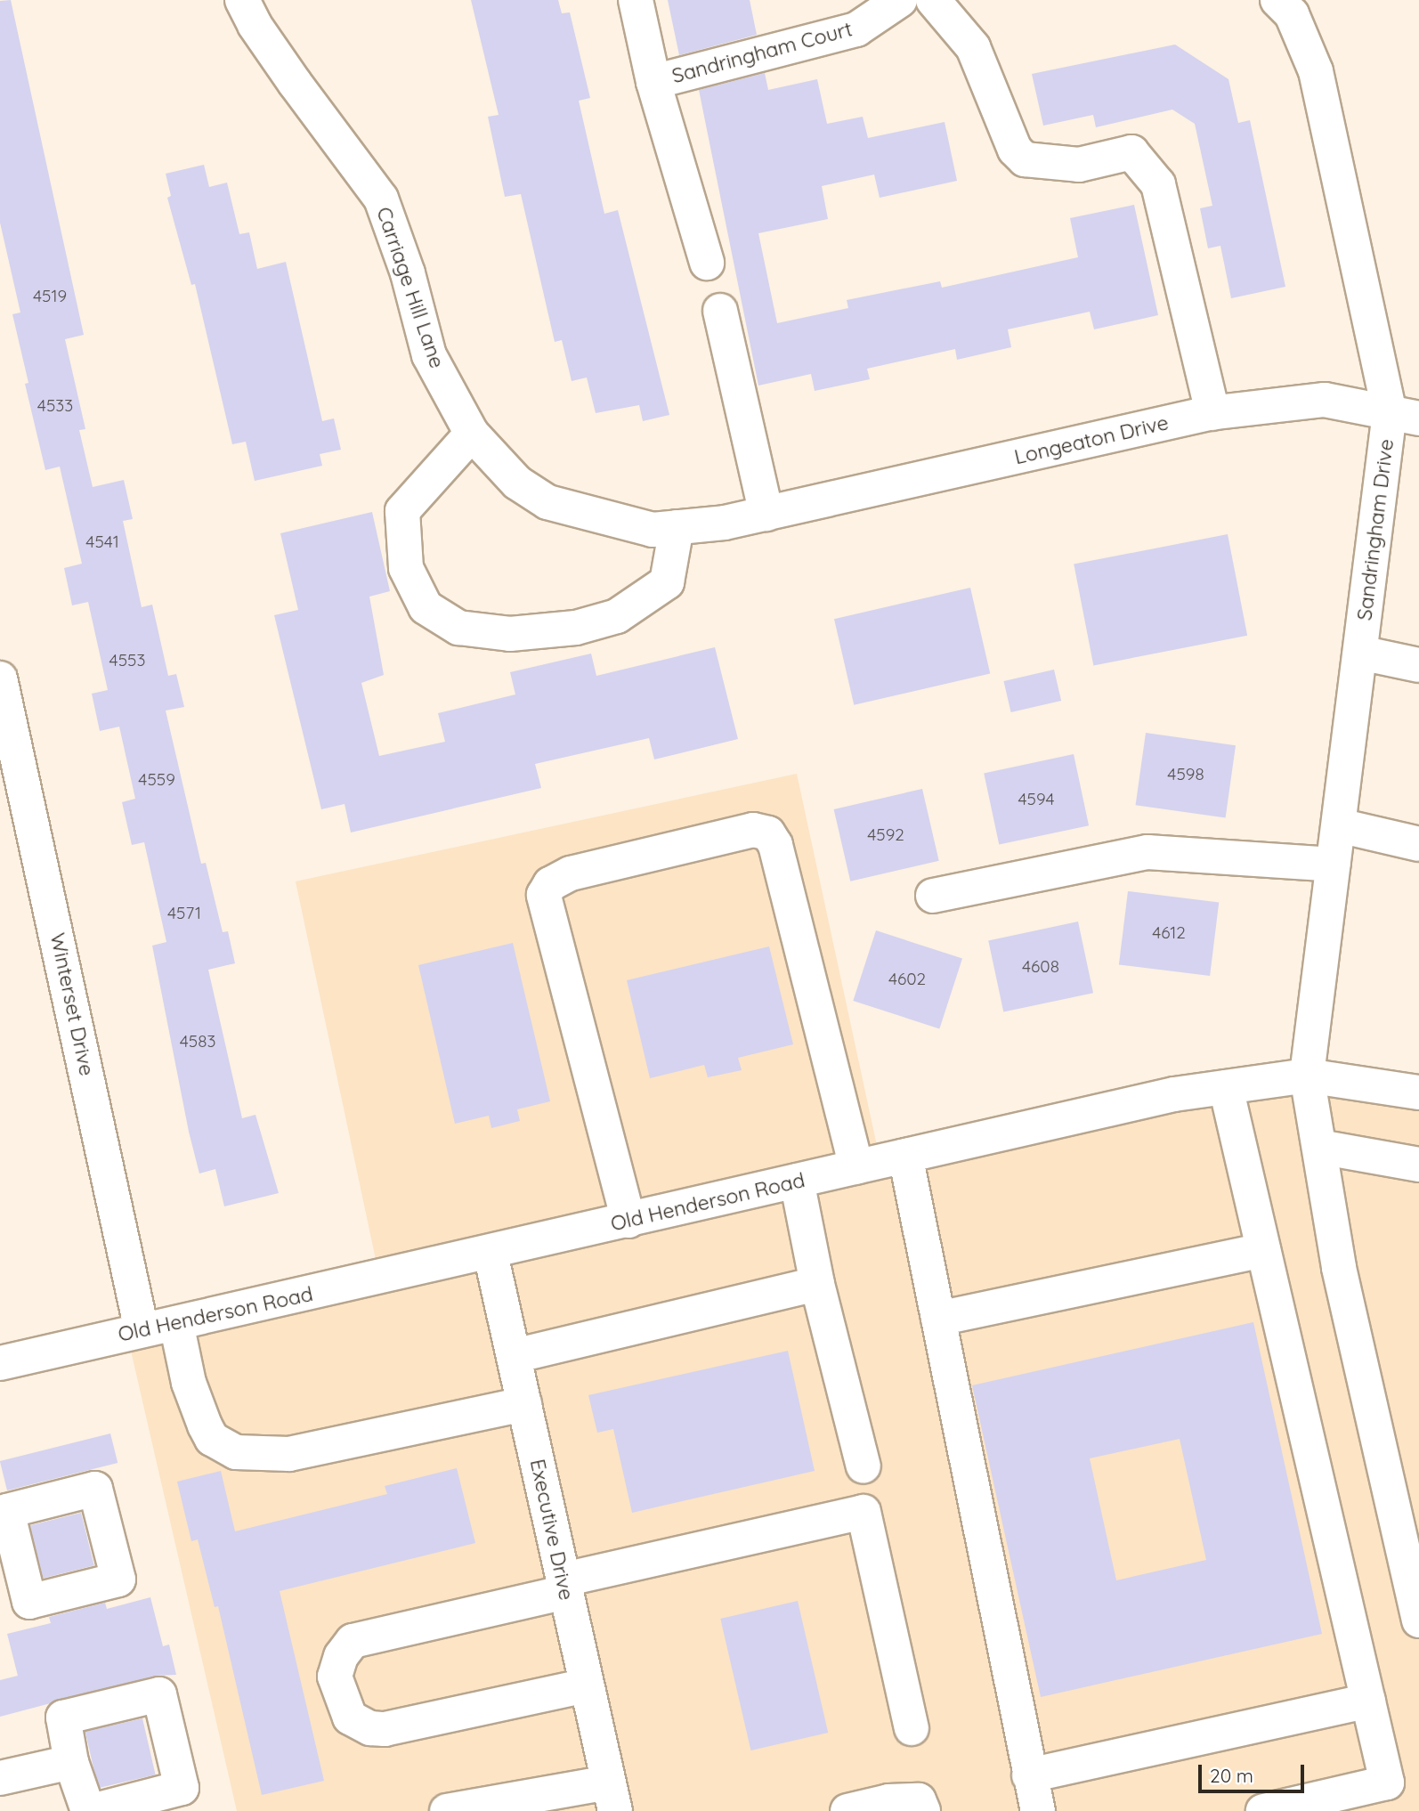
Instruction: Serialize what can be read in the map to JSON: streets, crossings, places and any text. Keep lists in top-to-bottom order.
{
  "streets": {
    "street": [
      "Sandringham Court",
      "Carriage Hill Lane",
      "Longeaton Drive",
      "Sandringham Drive",
      "Winterset Drive",
      "Old Henderson Road",
      "Executive Drive"
    ]
  },
  "crossings": [
    ["Carriage Hill Lane", "Longeaton Drive"],
    ["Longeaton Drive", "Sandringham Drive"],
    ["Sandringham Drive", "Old Henderson Road"],
    ["Winterset Drive", "Old Henderson Road"],
    ["Old Henderson Road", "Executive Drive"]
  ],
  "house_numbers": [
    "4519",
    "4533",
    "4541",
    "4553",
    "4598",
    "4559",
    "4594",
    "4592",
    "4571",
    "4612",
    "4608",
    "4602",
    "4583"
  ],
  "scale_bar": "20 m"
}
